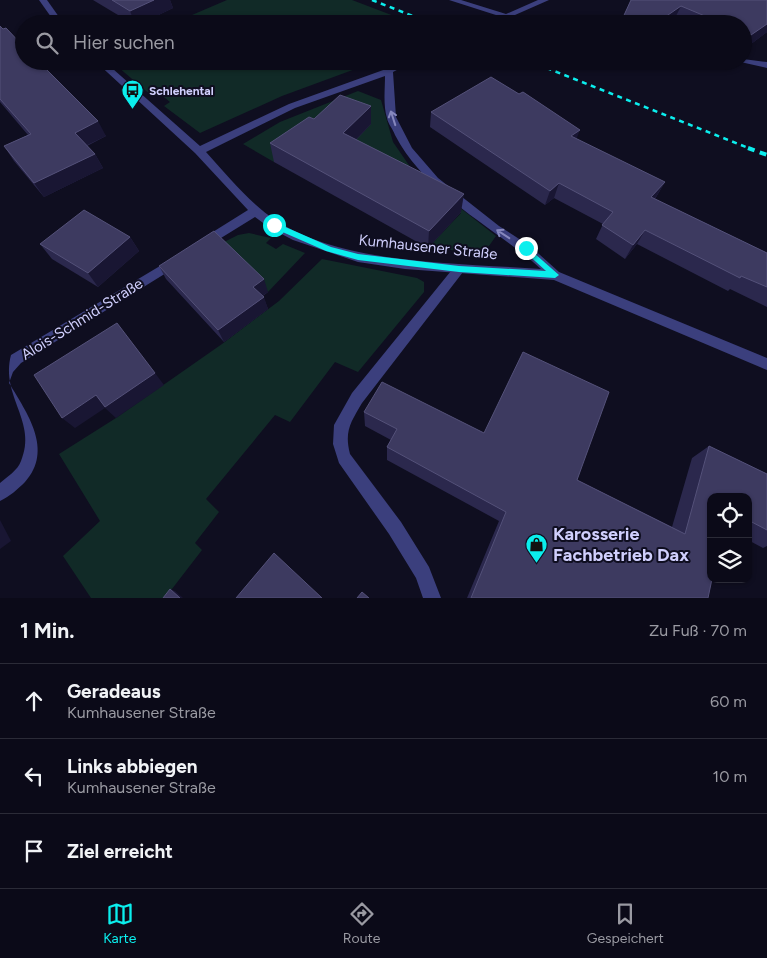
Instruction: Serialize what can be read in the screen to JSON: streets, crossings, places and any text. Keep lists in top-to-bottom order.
{
  "streets": {
    "street": ["Kumhausener Straße", "Alois-Schmid-Straße"]
  },
  "crossings": [
    ["Kumhausener Straße", "Alois-Schmid-Straße"]
  ],
  "places": {
    "bus stop": ["Schlehental"],
    "shop": ["Karosserie Fachbetrieb Dax"]
  },
  "page": {
    "search": "Hier suchen",
    "heading": ["1 Min.", "Zu Fuß · 70 m"],
    "list": [
      ["Geradeaus", "Kumhausener Straße", "60 m"],
      ["Links abbiegen", "Kumhausener Straße", "10 m"],
      "Ziel erreicht"
    ],
    "nav": ["Karte", "Route", "Gespeichert"]
  }
}
